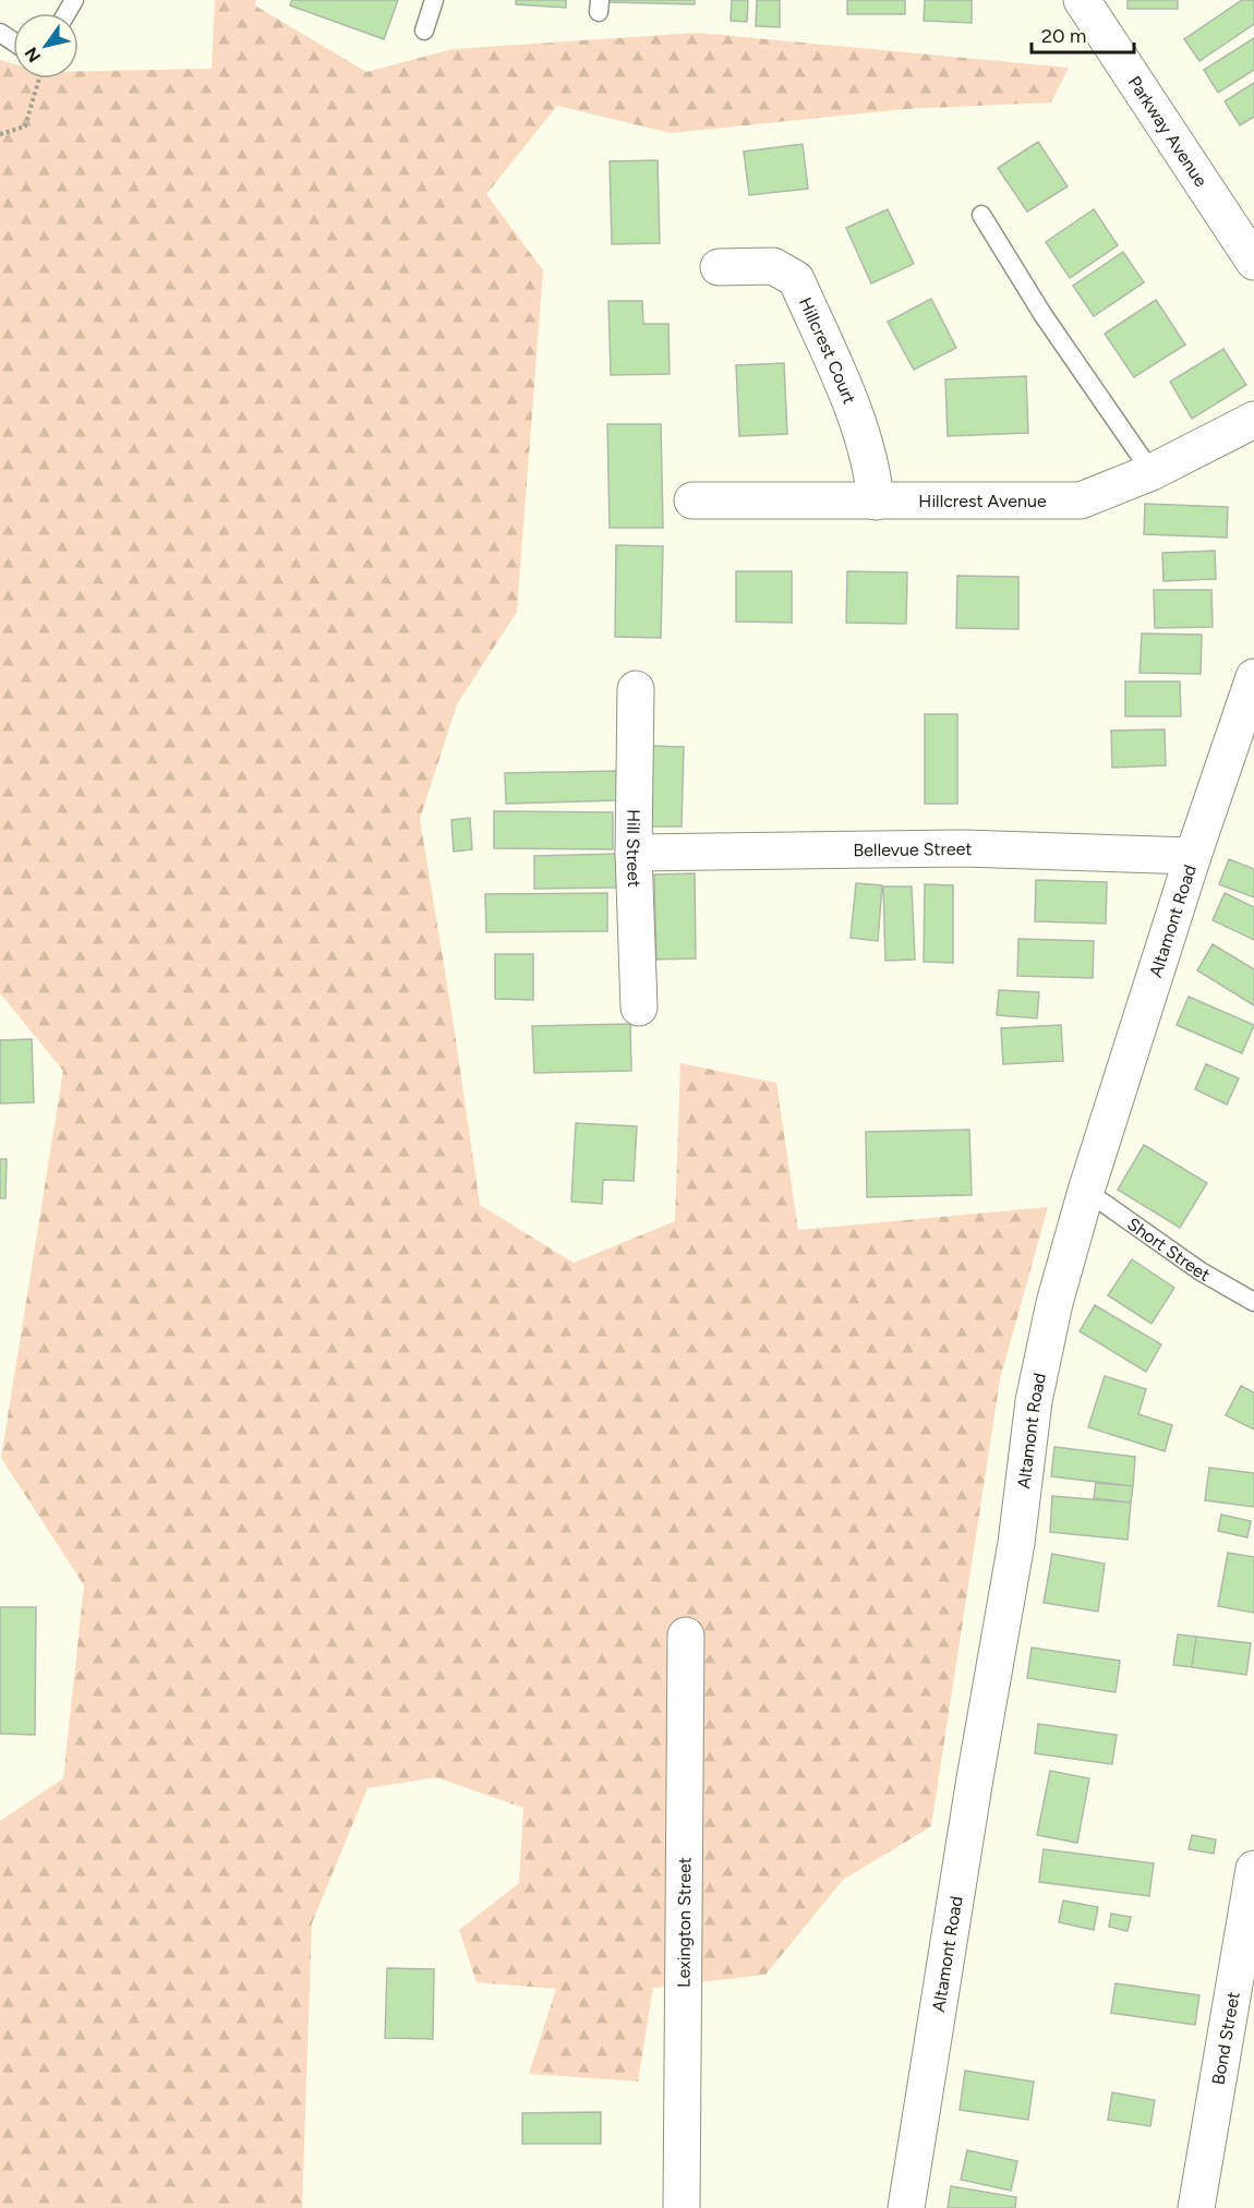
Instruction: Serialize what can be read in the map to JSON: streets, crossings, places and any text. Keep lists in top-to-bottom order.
{
  "streets": {
    "street": [
      "Parkway Avenue",
      "Hillcrest Court",
      "Hillcrest Avenue",
      "Hill Street",
      "Bellevue Street",
      "Altamont Road",
      "Lexington Street",
      "Bond Street"
    ],
    "lane": ["Short Street"]
  },
  "crossings": [
    ["Hillcrest Court", "Hillcrest Avenue"],
    ["Hill Street", "Bellevue Street"],
    ["Bellevue Street", "Altamont Road"],
    ["Altamont Road", "Short Street"]
  ],
  "scale_bar": "20 m",
  "north": "bottom left"
}
